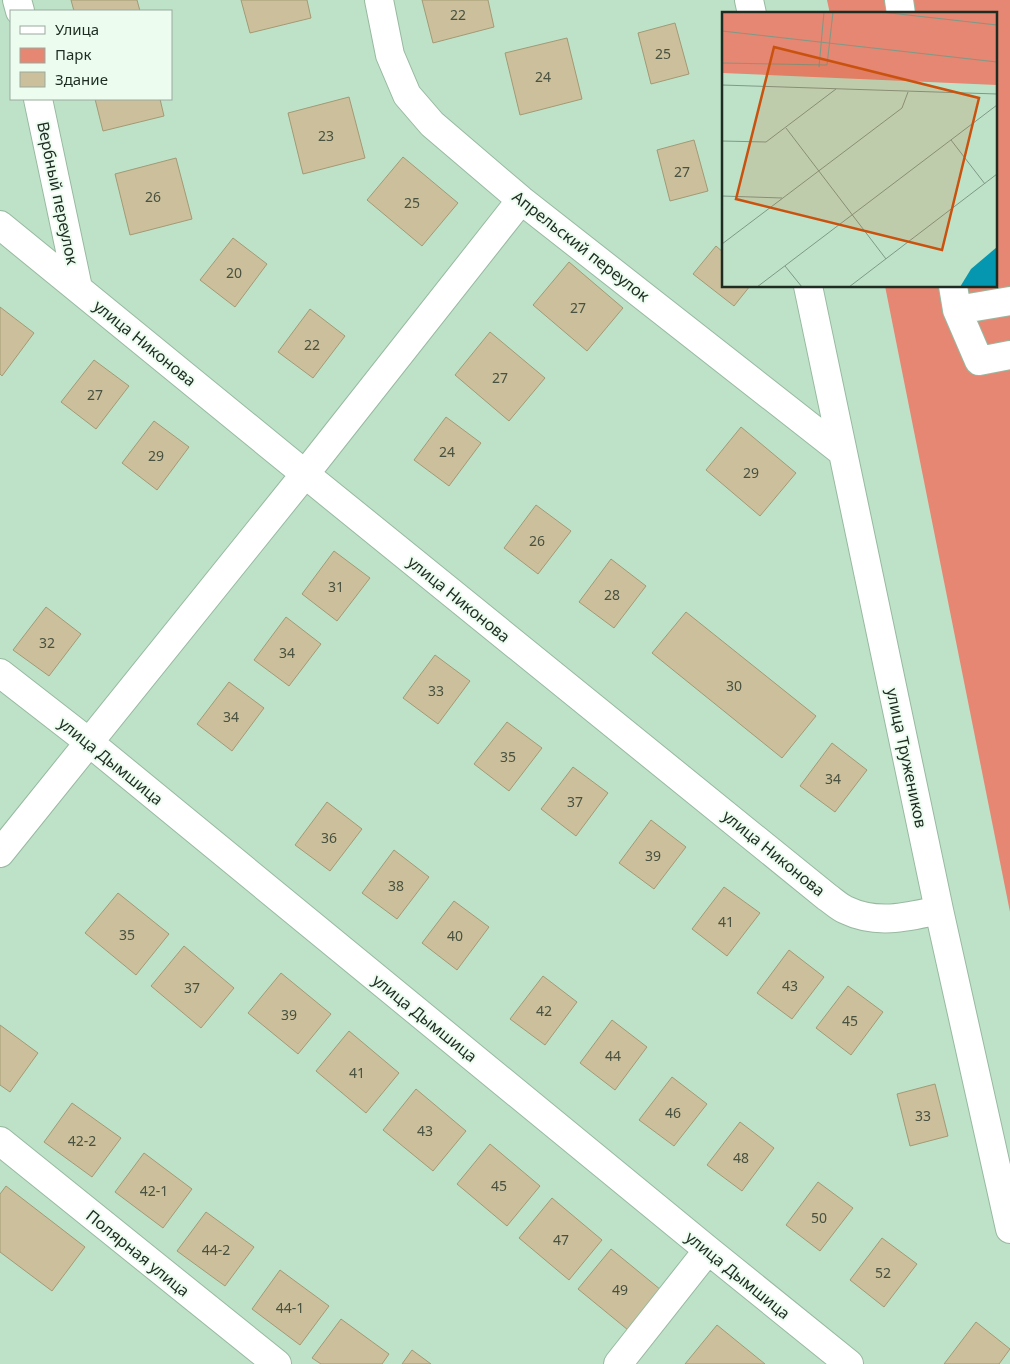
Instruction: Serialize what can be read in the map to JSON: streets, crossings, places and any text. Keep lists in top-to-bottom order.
{
  "streets": {
    "street": [
      "Вербный переулок",
      "Апрельский переулок",
      "улица Никонова",
      "улица Тружеников",
      "улица Дымшица",
      "Полярная улица"
    ]
  },
  "crossings": [
    ["Вербный переулок", "улица Никонова"],
    ["Апрельский переулок", "улица Тружеников"],
    ["улица Никонова", "улица Тружеников"]
  ],
  "house_numbers": [
    "22",
    "25",
    "24",
    "23",
    "27",
    "26",
    "25",
    "20",
    "27",
    "22",
    "27",
    "27",
    "24",
    "29",
    "29",
    "26",
    "31",
    "28",
    "32",
    "34",
    "30",
    "33",
    "34",
    "35",
    "34",
    "37",
    "36",
    "39",
    "38",
    "41",
    "35",
    "40",
    "43",
    "37",
    "42",
    "39",
    "45",
    "44",
    "41",
    "46",
    "33",
    "43",
    "42-2",
    "48",
    "45",
    "42-1",
    "50",
    "47",
    "44-2",
    "52",
    "49",
    "44-1"
  ],
  "legend": ["Улица", "Парк", "Здание"]
}
